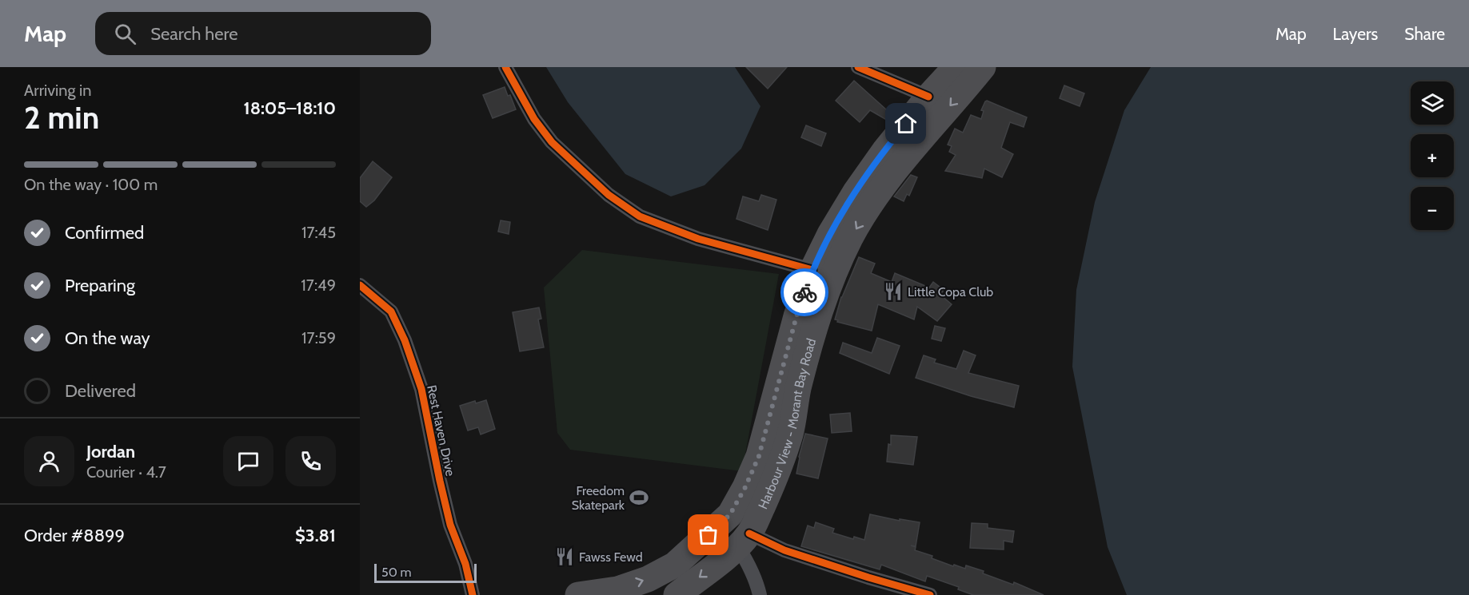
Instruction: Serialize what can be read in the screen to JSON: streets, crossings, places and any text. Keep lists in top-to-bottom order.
{
  "streets": {
    "highway": ["Harbour View - Morant Bay Road"],
    "street": ["Rest Haven Drive"]
  },
  "places": {
    "restaurant": ["Little Copa Club", "Fawss Fewd"],
    "sports": ["Freedom Skatepark"]
  },
  "scale_bar": "50 m",
  "page": {
    "header": "Map",
    "search": "Search here",
    "nav": ["Map", "Layers", "Share"],
    "heading": ["2 min", "Arriving in", "18:05–18:10"],
    "panel": [
      "Jordan",
      "Courier · 4.7",
      "Order #8899",
      "$3.81"
    ],
    "map_buttons": ["+", "−"],
    "bar": "On the way · 100 m",
    "list": [
      ["Confirmed", "17:45"],
      ["Preparing", "17:49"],
      ["On the way", "17:59"],
      "Delivered"
    ],
    "scale": "50 m"
  }
}
